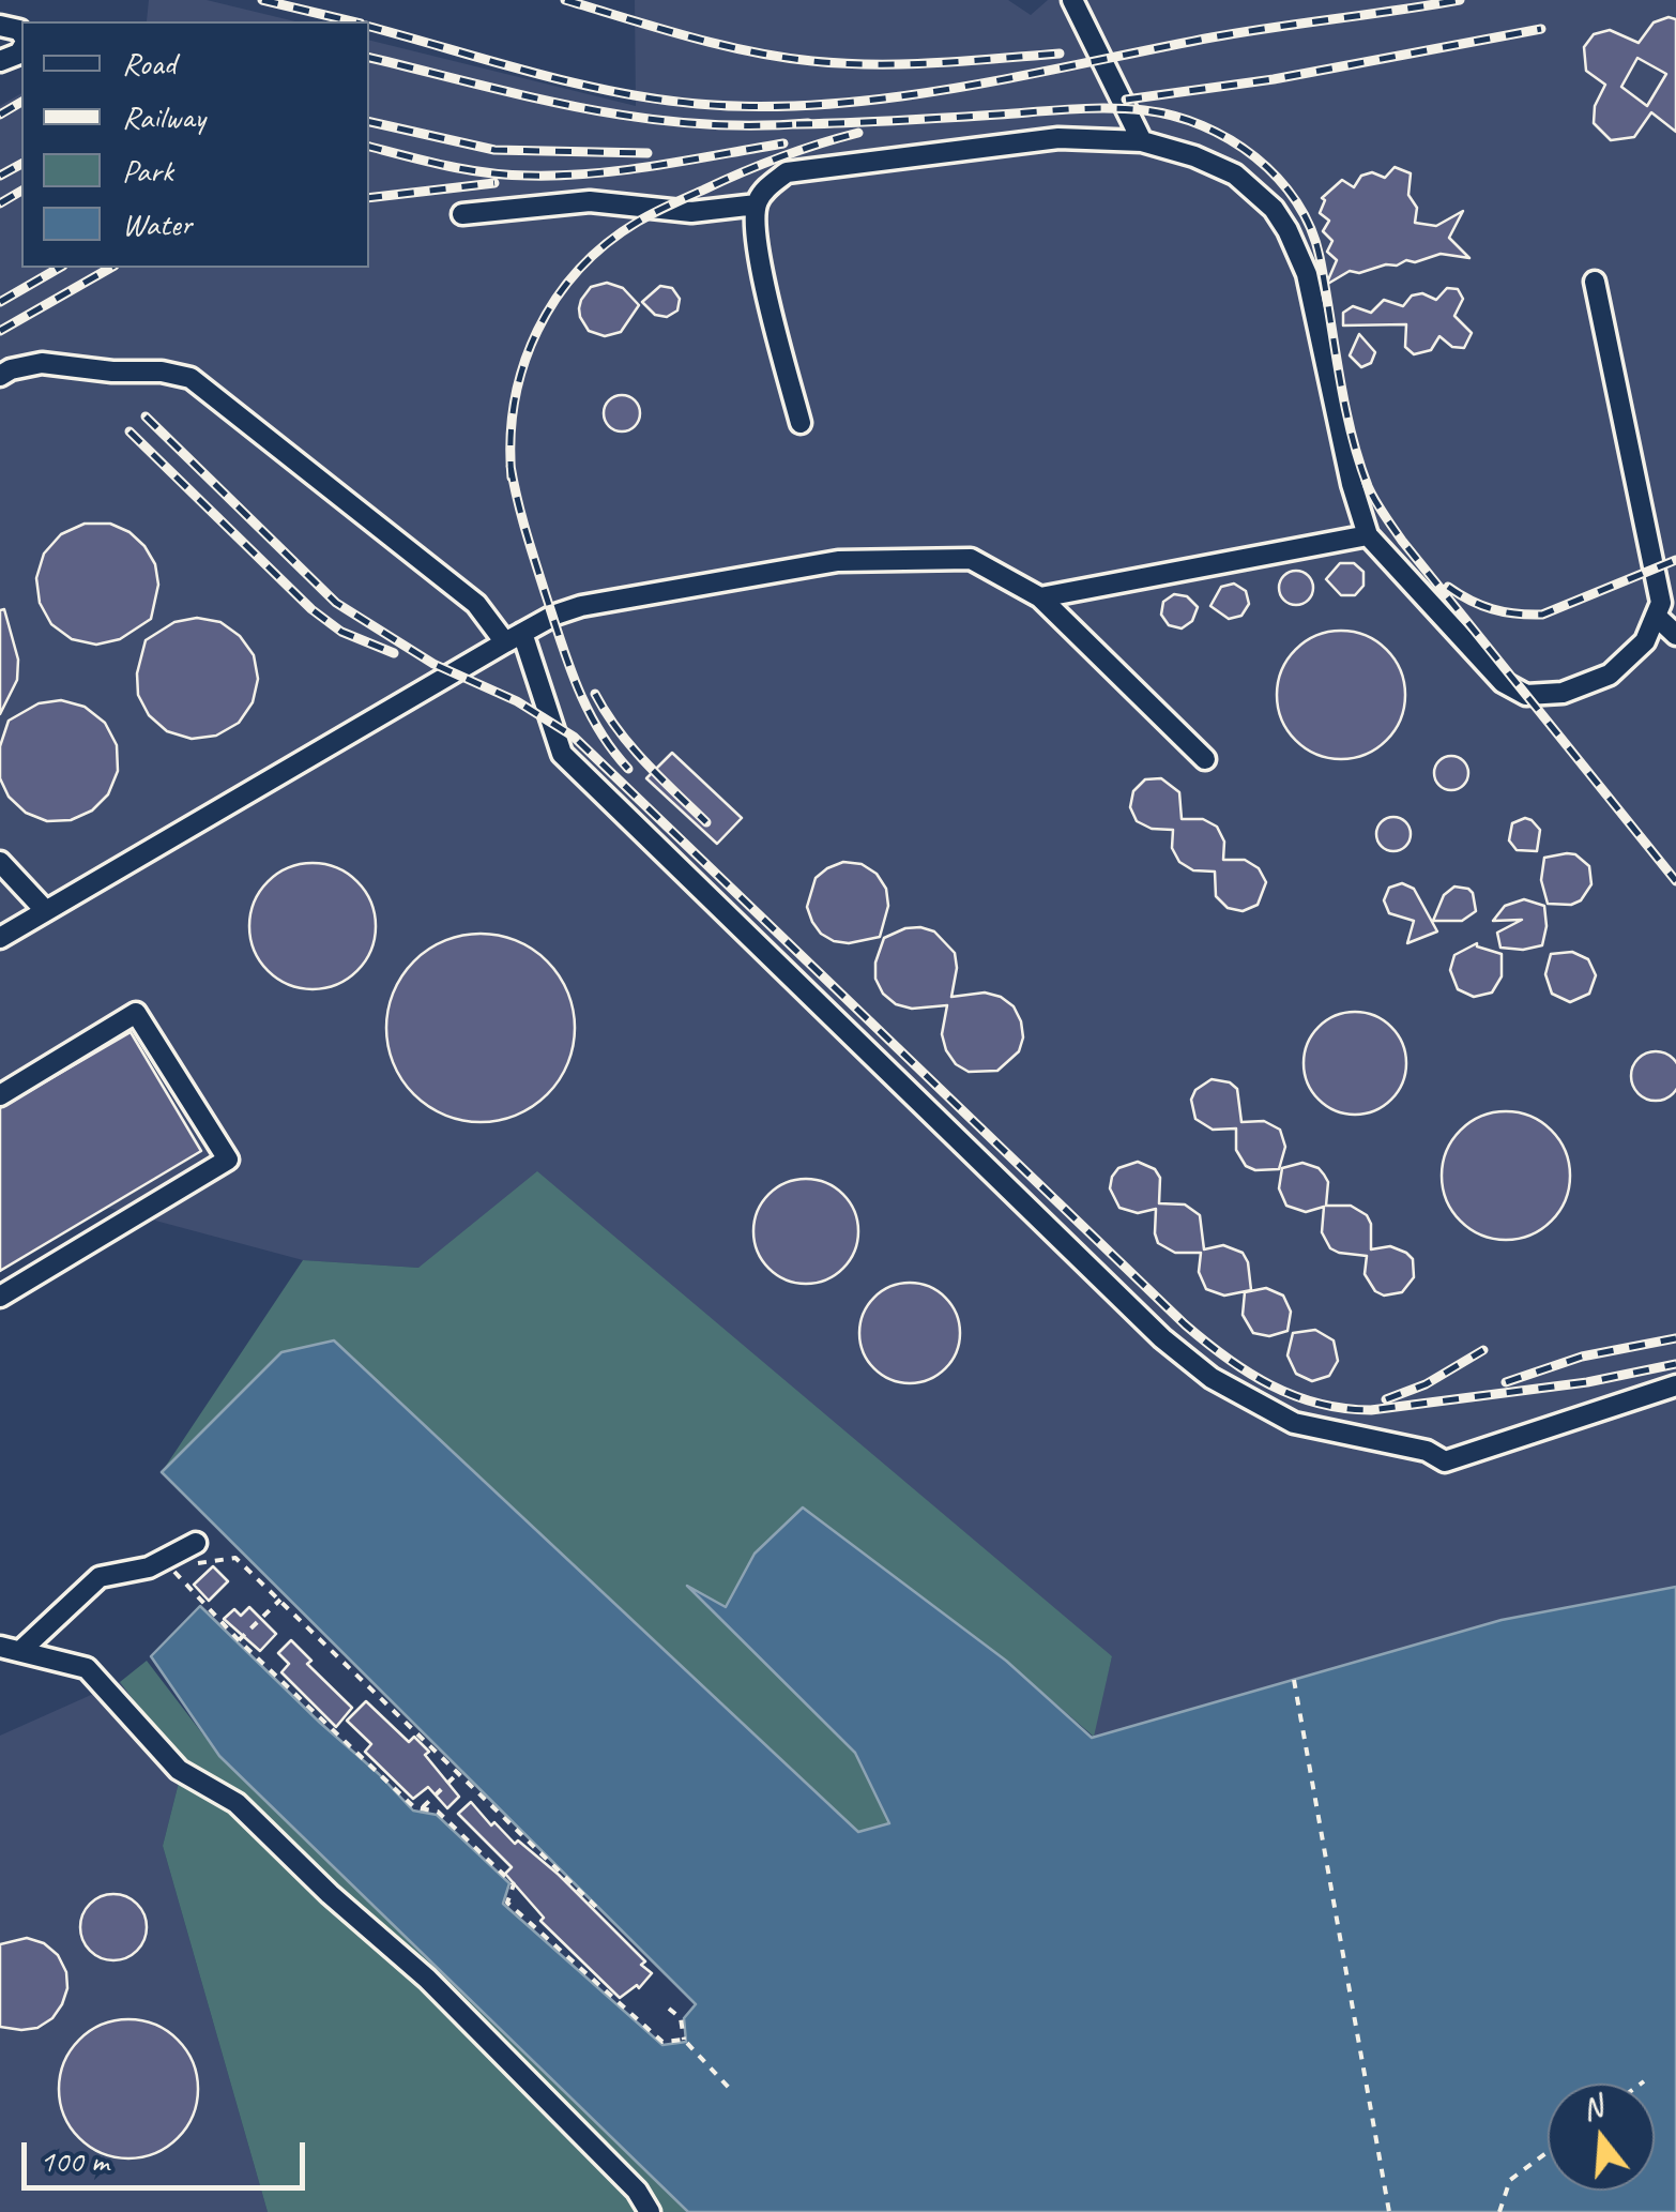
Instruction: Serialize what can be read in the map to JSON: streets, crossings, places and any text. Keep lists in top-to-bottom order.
{
  "legend": [
    "Road",
    "Railway",
    "Park",
    "Water"
  ],
  "scale_bar": "100 m",
  "north": "top"
}
